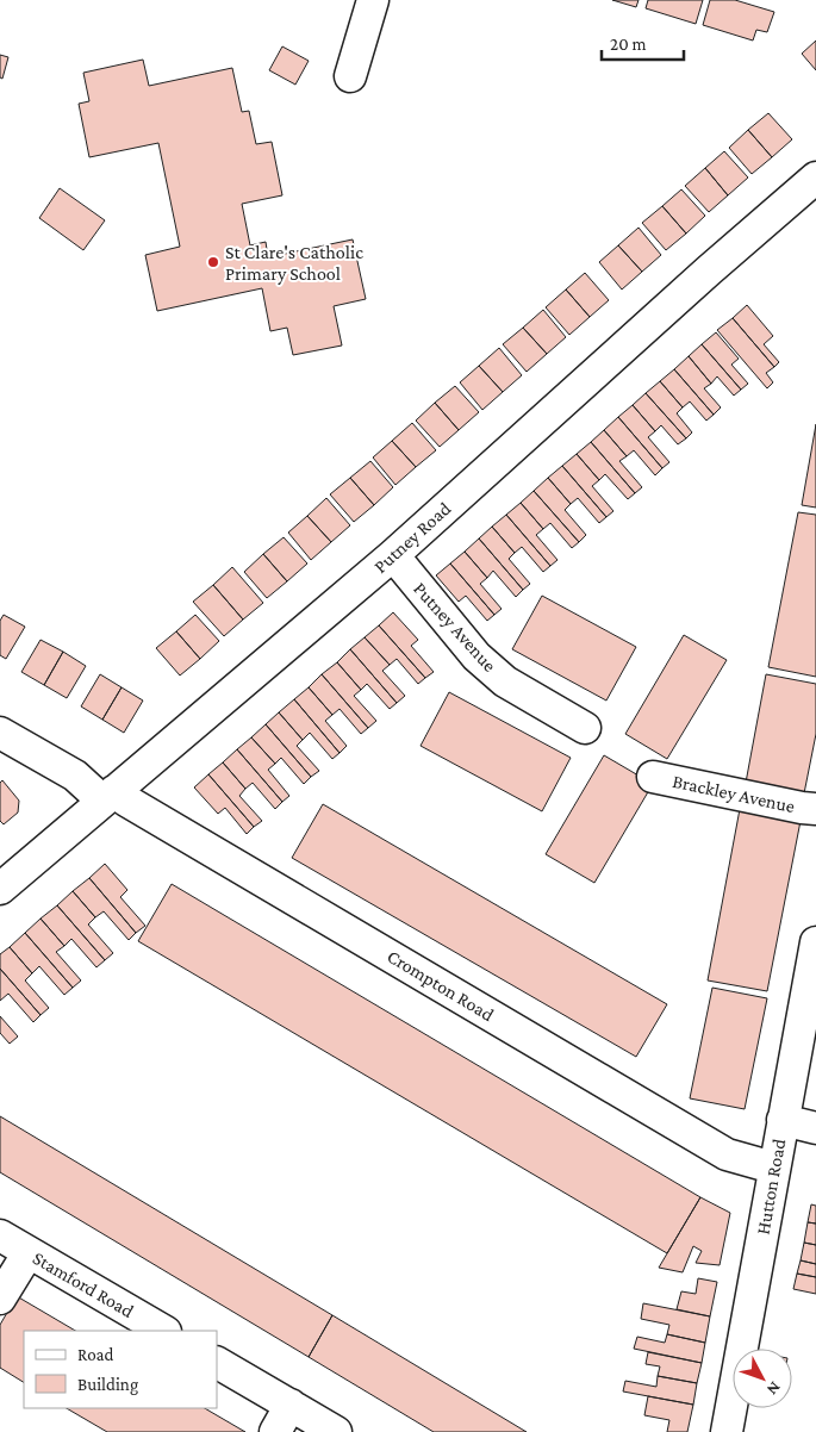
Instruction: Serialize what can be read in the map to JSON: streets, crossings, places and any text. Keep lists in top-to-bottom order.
{
  "streets": {
    "street": [
      "Putney Road",
      "Putney Avenue",
      "Brackley Avenue",
      "Crompton Road",
      "Hutton Road",
      "Stamford Road"
    ]
  },
  "crossings": [
    ["Putney Road", "Putney Avenue"],
    ["Putney Road", "Crompton Road"],
    ["Crompton Road", "Hutton Road"]
  ],
  "places": ["St Clare's Catholic Primary School"],
  "legend": ["Road", "Building"],
  "scale_bar": "20 m",
  "north": "bottom right"
}
